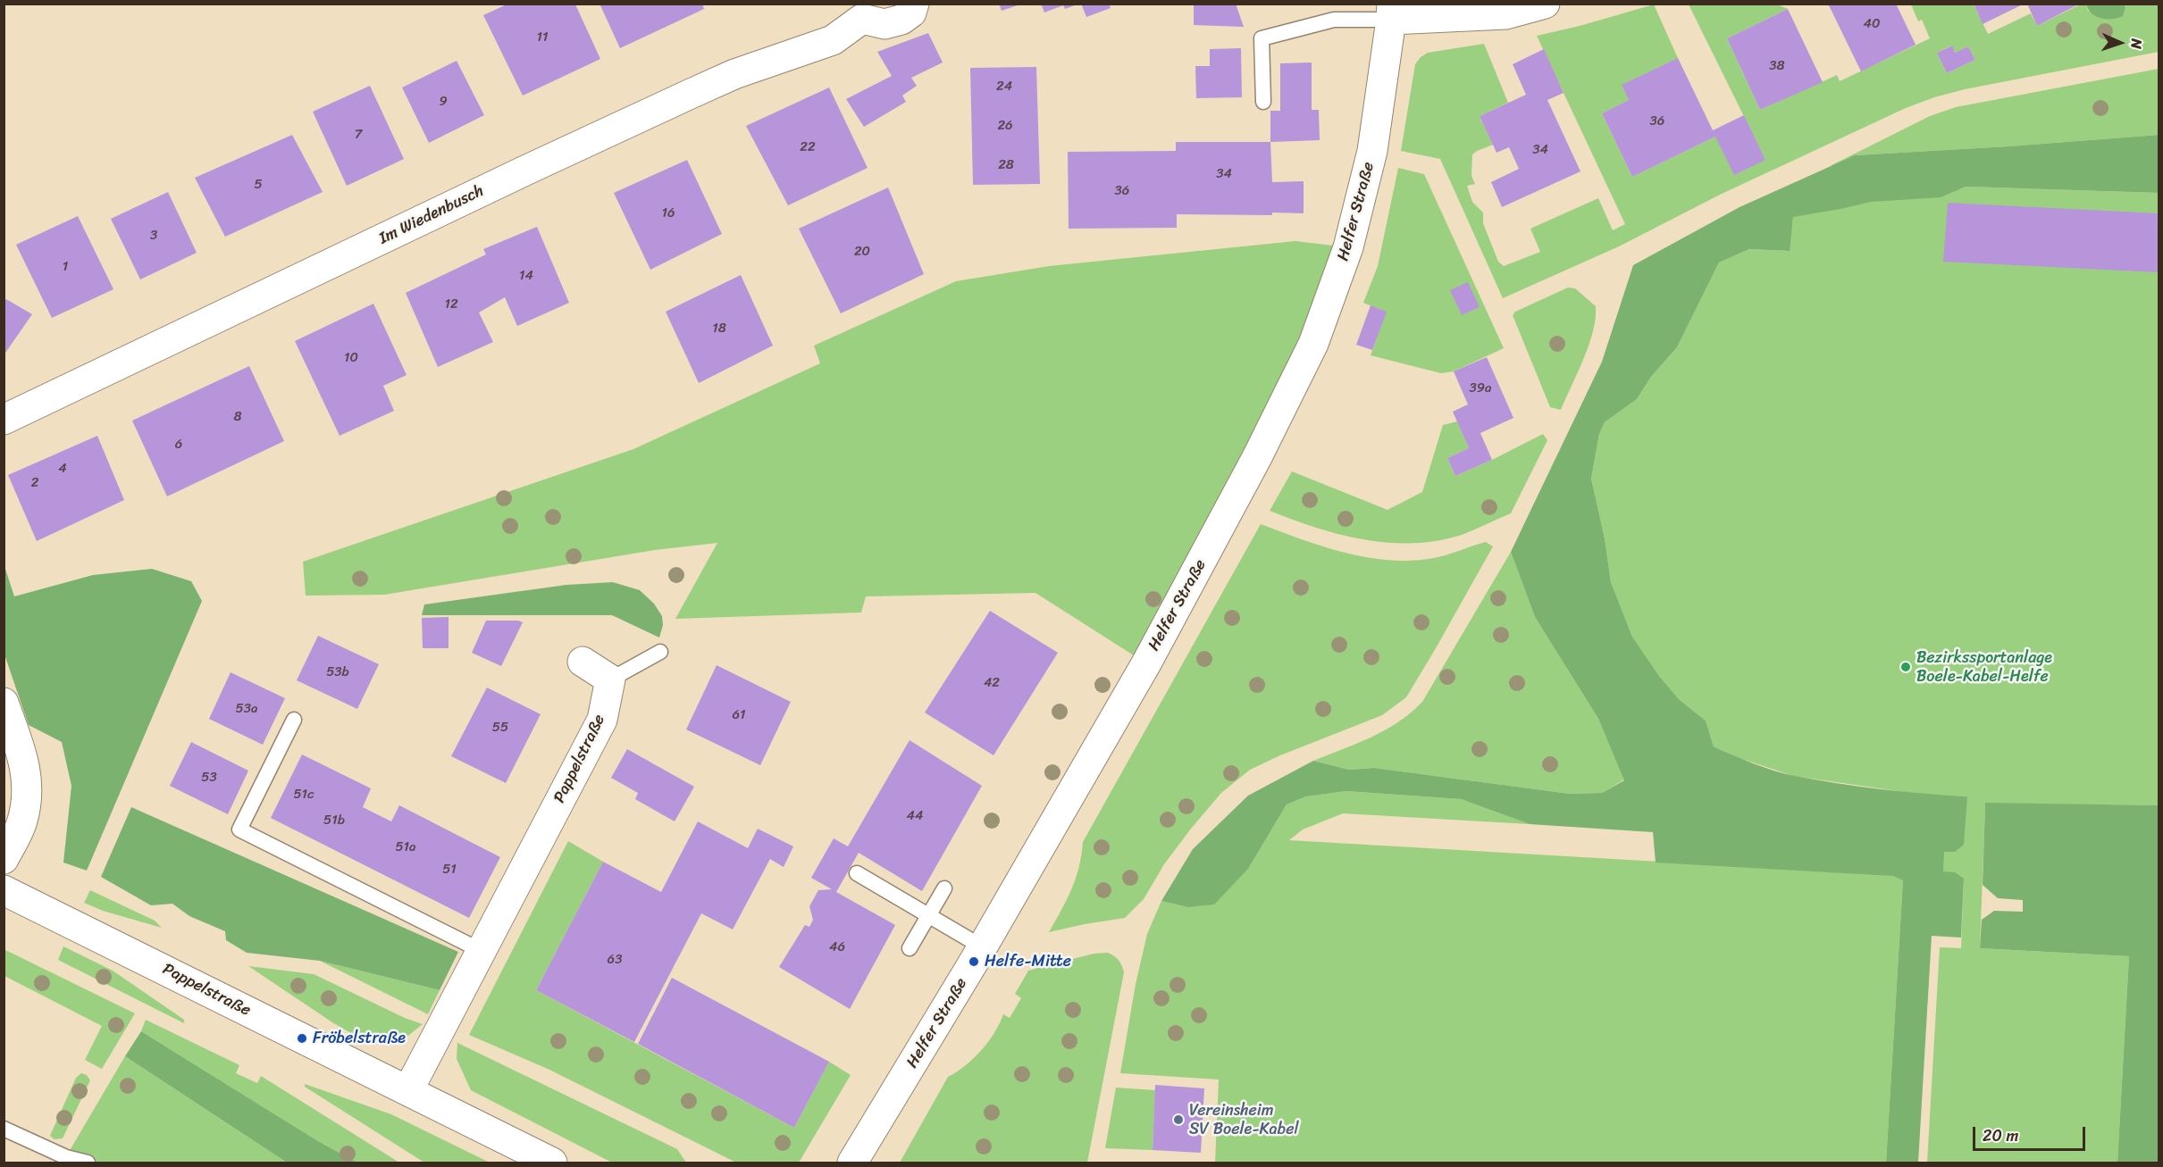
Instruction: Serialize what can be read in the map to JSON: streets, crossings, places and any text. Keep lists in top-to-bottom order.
{
  "streets": {
    "street": ["Helfer Straße", "Im Wiedenbusch", "Pappelstraße"]
  },
  "places": [
    "Bezirkssportanlage Boele-Kabel-Helfe",
    "Helfe-Mitte",
    "Fröbelstraße",
    "Vereinsheim SV Boele-Kabel"
  ],
  "house_numbers": [
    "40",
    "11",
    "38",
    "24",
    "9",
    "36",
    "26",
    "7",
    "22",
    "34",
    "28",
    "34",
    "5",
    "36",
    "16",
    "3",
    "20",
    "1",
    "14",
    "12",
    "18",
    "10",
    "39a",
    "8",
    "6",
    "4",
    "2",
    "53b",
    "42",
    "53a",
    "61",
    "55",
    "53",
    "51c",
    "44",
    "51b",
    "51a",
    "51",
    "46",
    "63"
  ],
  "scale_bar": "20 m",
  "north": "right"
}
